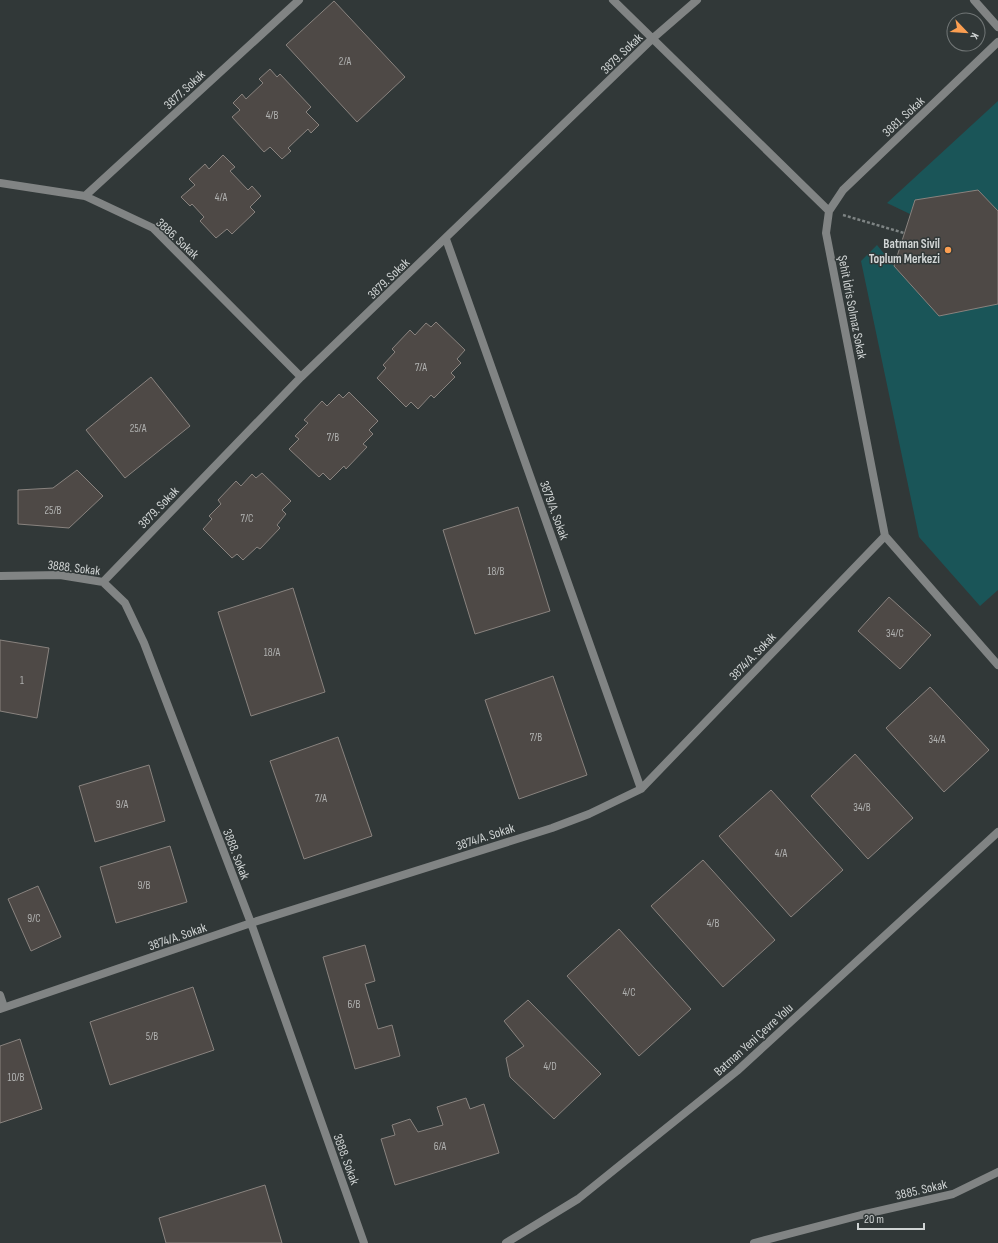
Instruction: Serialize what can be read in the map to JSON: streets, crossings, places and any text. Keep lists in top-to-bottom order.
{
  "streets": {
    "street": [
      "3879. Sokak",
      "3877. Sokak",
      "3881. Sokak",
      "3886. Sokak",
      "Şehit İdris Solmaz Sokak",
      "3879/A. Sokak",
      "3888. Sokak",
      "3874/A. Sokak",
      "Batman Yeni Çevre Yolu",
      "3885. Sokak"
    ]
  },
  "crossings": [
    ["3879. Sokak", "3886. Sokak"],
    ["3879. Sokak", "3879/A. Sokak"],
    ["3879. Sokak", "3888. Sokak"],
    ["3877. Sokak", "3886. Sokak"],
    ["3881. Sokak", "Şehit İdris Solmaz Sokak"],
    ["Şehit İdris Solmaz Sokak", "3874/A. Sokak"],
    ["3879/A. Sokak", "3874/A. Sokak"],
    ["3888. Sokak", "3874/A. Sokak"]
  ],
  "places": ["Batman Sivil Toplum Merkezi"],
  "house_numbers": [
    "2/A",
    "4/B",
    "4/A",
    "7/A",
    "25/A",
    "7/B",
    "25/B",
    "7/C",
    "18/B",
    "34/C",
    "18/A",
    "1",
    "7/B",
    "34/A",
    "7/A",
    "9/A",
    "34/B",
    "4/A",
    "9/B",
    "9/C",
    "4/B",
    "4/C",
    "6/B",
    "5/B",
    "4/D",
    "10/B",
    "6/A"
  ],
  "scale_bar": "20 m",
  "north": "bottom right"
}
